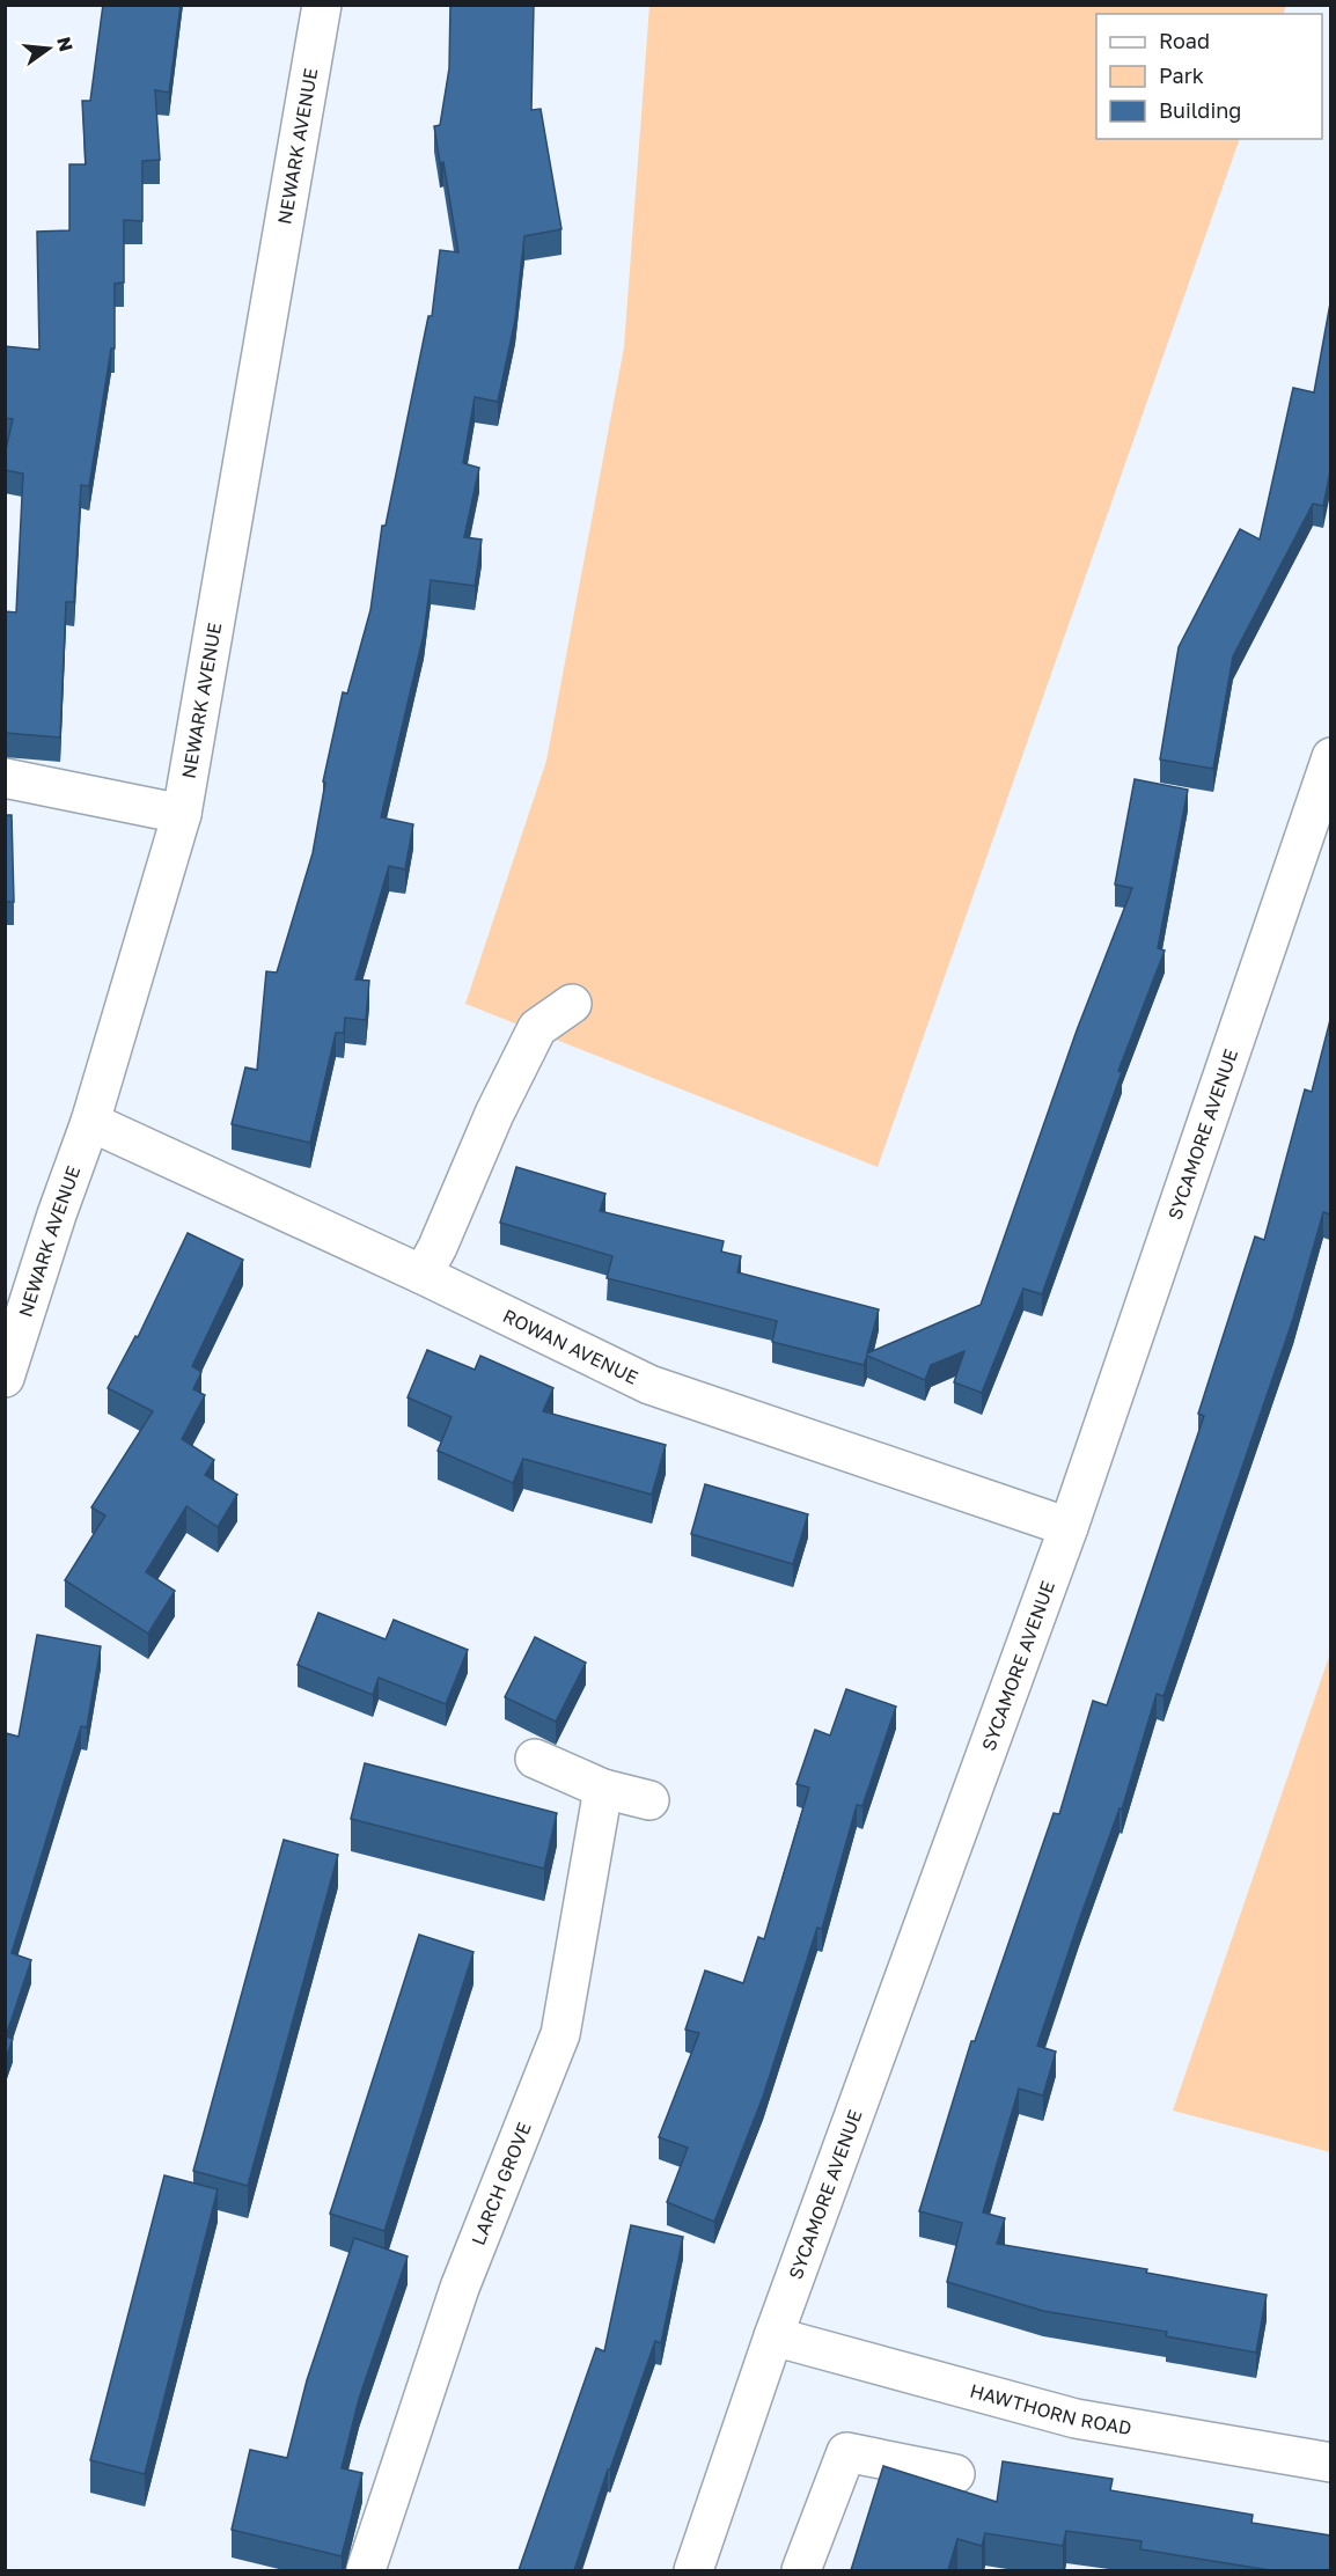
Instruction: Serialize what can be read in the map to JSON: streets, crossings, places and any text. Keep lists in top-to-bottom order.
{
  "streets": {
    "street": [
      "NEWARK AVENUE",
      "SYCAMORE AVENUE",
      "ROWAN AVENUE",
      "LARCH GROVE",
      "HAWTHORN ROAD"
    ]
  },
  "crossings": [
    ["NEWARK AVENUE", "ROWAN AVENUE"],
    ["SYCAMORE AVENUE", "ROWAN AVENUE"],
    ["SYCAMORE AVENUE", "HAWTHORN ROAD"]
  ],
  "legend": ["Road", "Park", "Building"],
  "north": "right"
}
